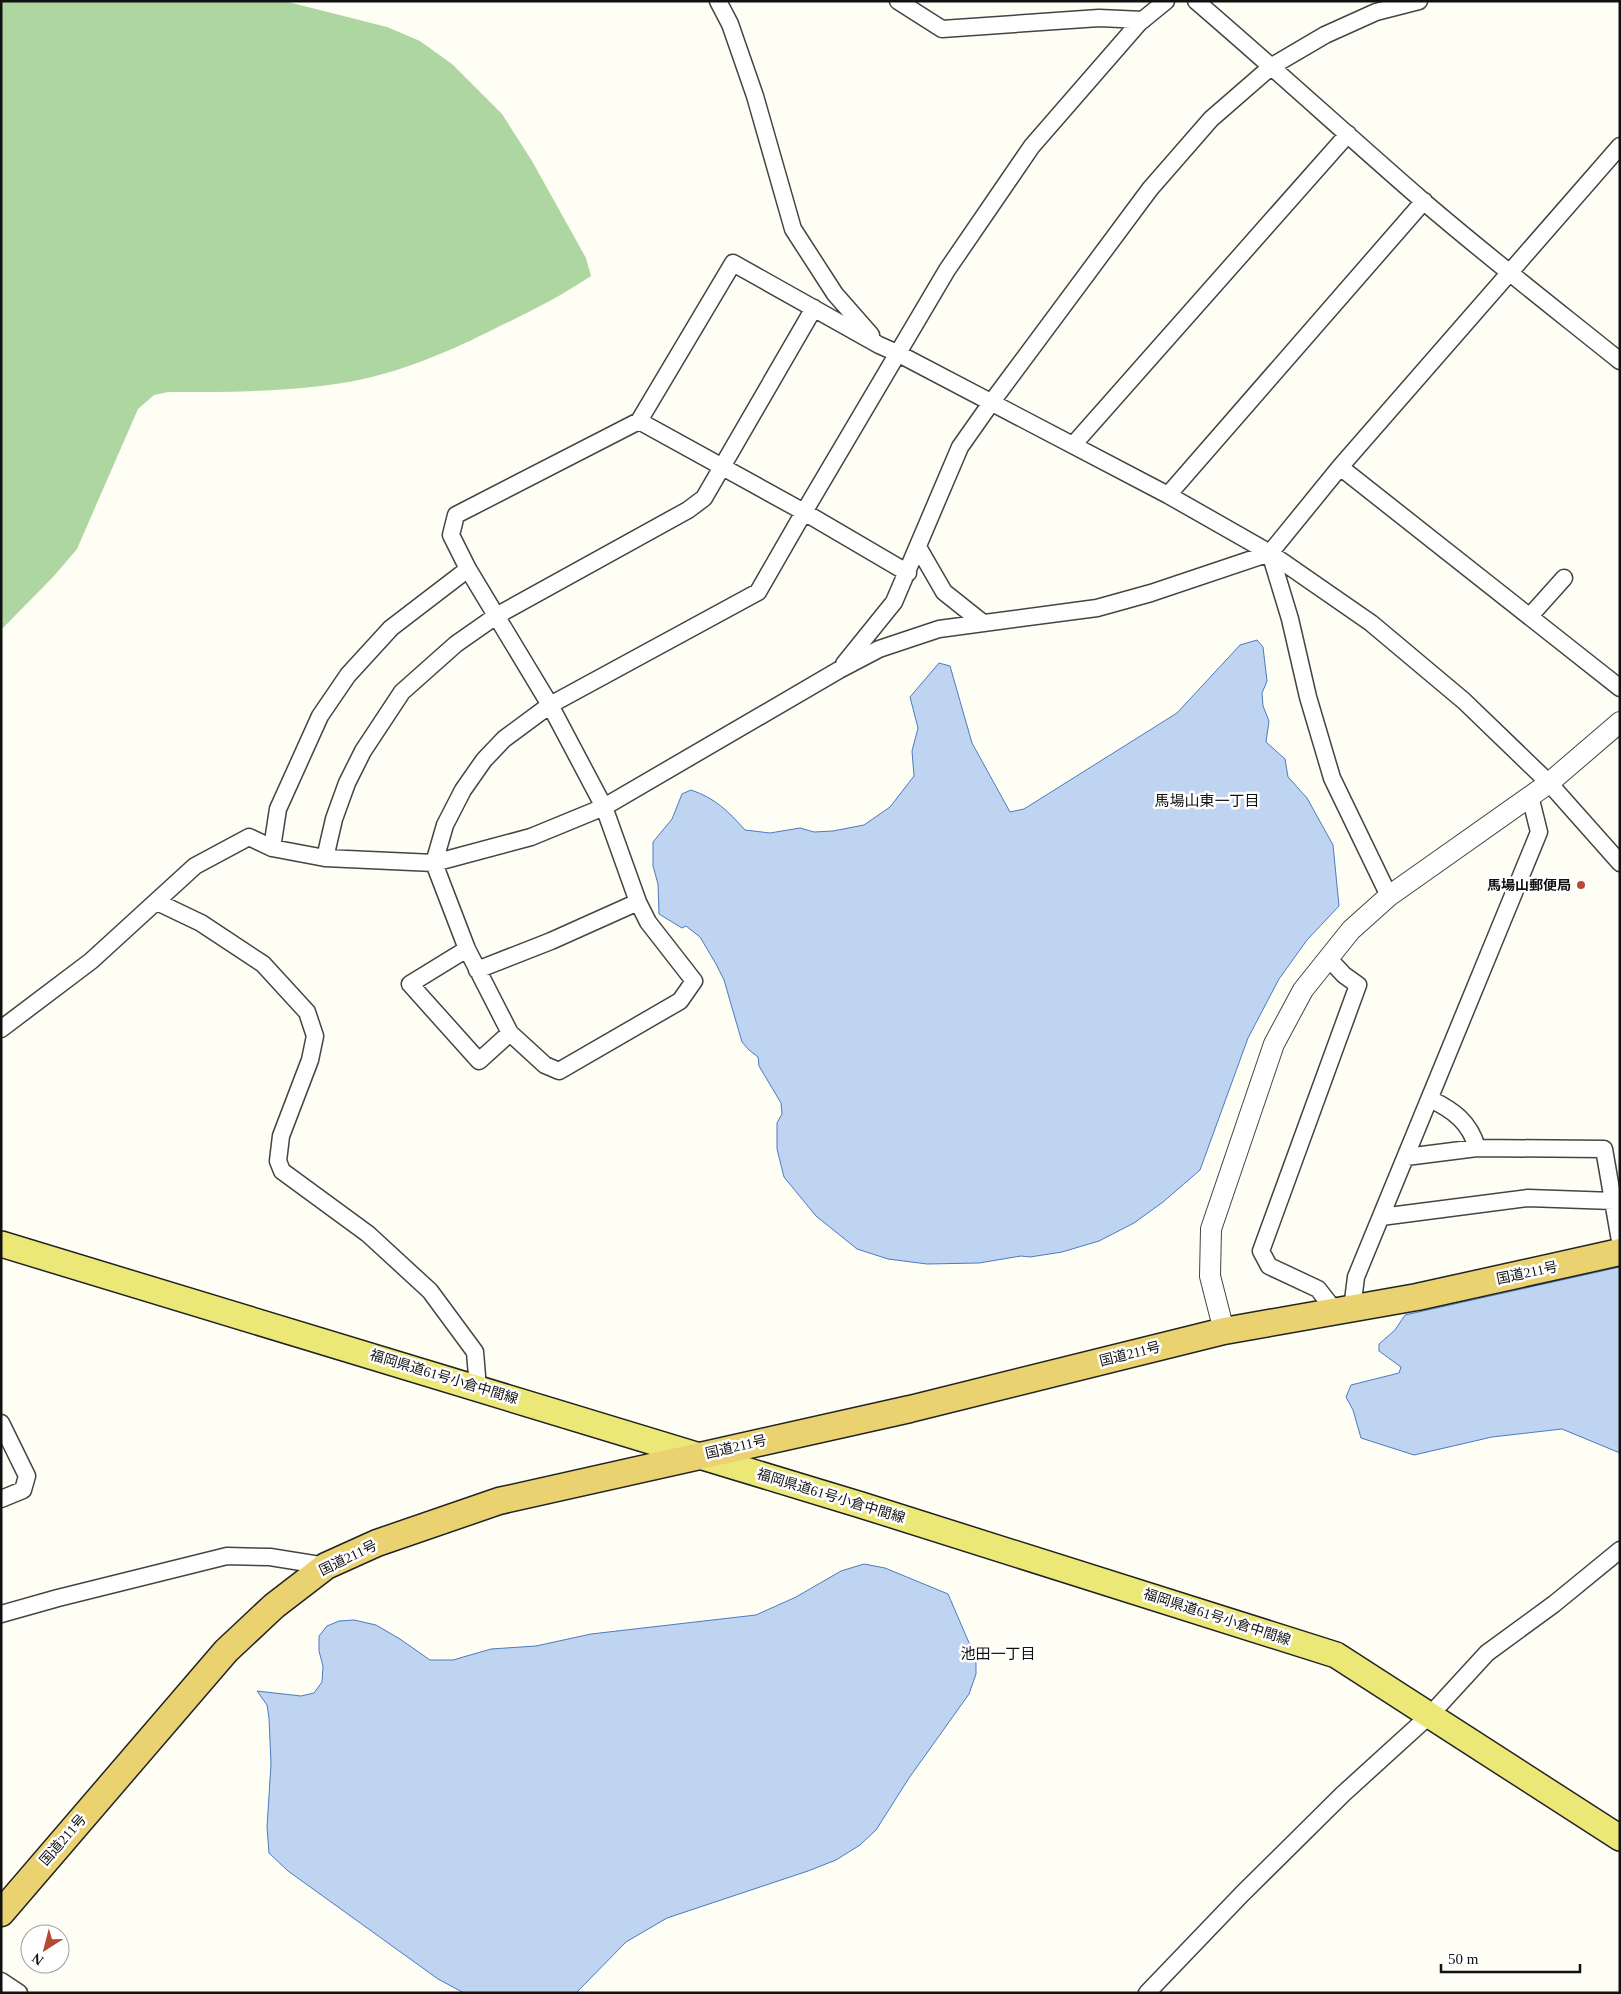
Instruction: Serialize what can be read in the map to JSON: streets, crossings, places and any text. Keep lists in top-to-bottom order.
{
  "streets": {
    "highway": ["国道211号"],
    "main road": ["福岡県道61号小倉中間線"]
  },
  "crossings": [
    ["国道211号", "福岡県道61号小倉中間線"]
  ],
  "districts": ["馬場山東一丁目", "池田一丁目"],
  "places": ["馬場山郵便局"],
  "scale_bar": "50 m",
  "north": "bottom left"
}
